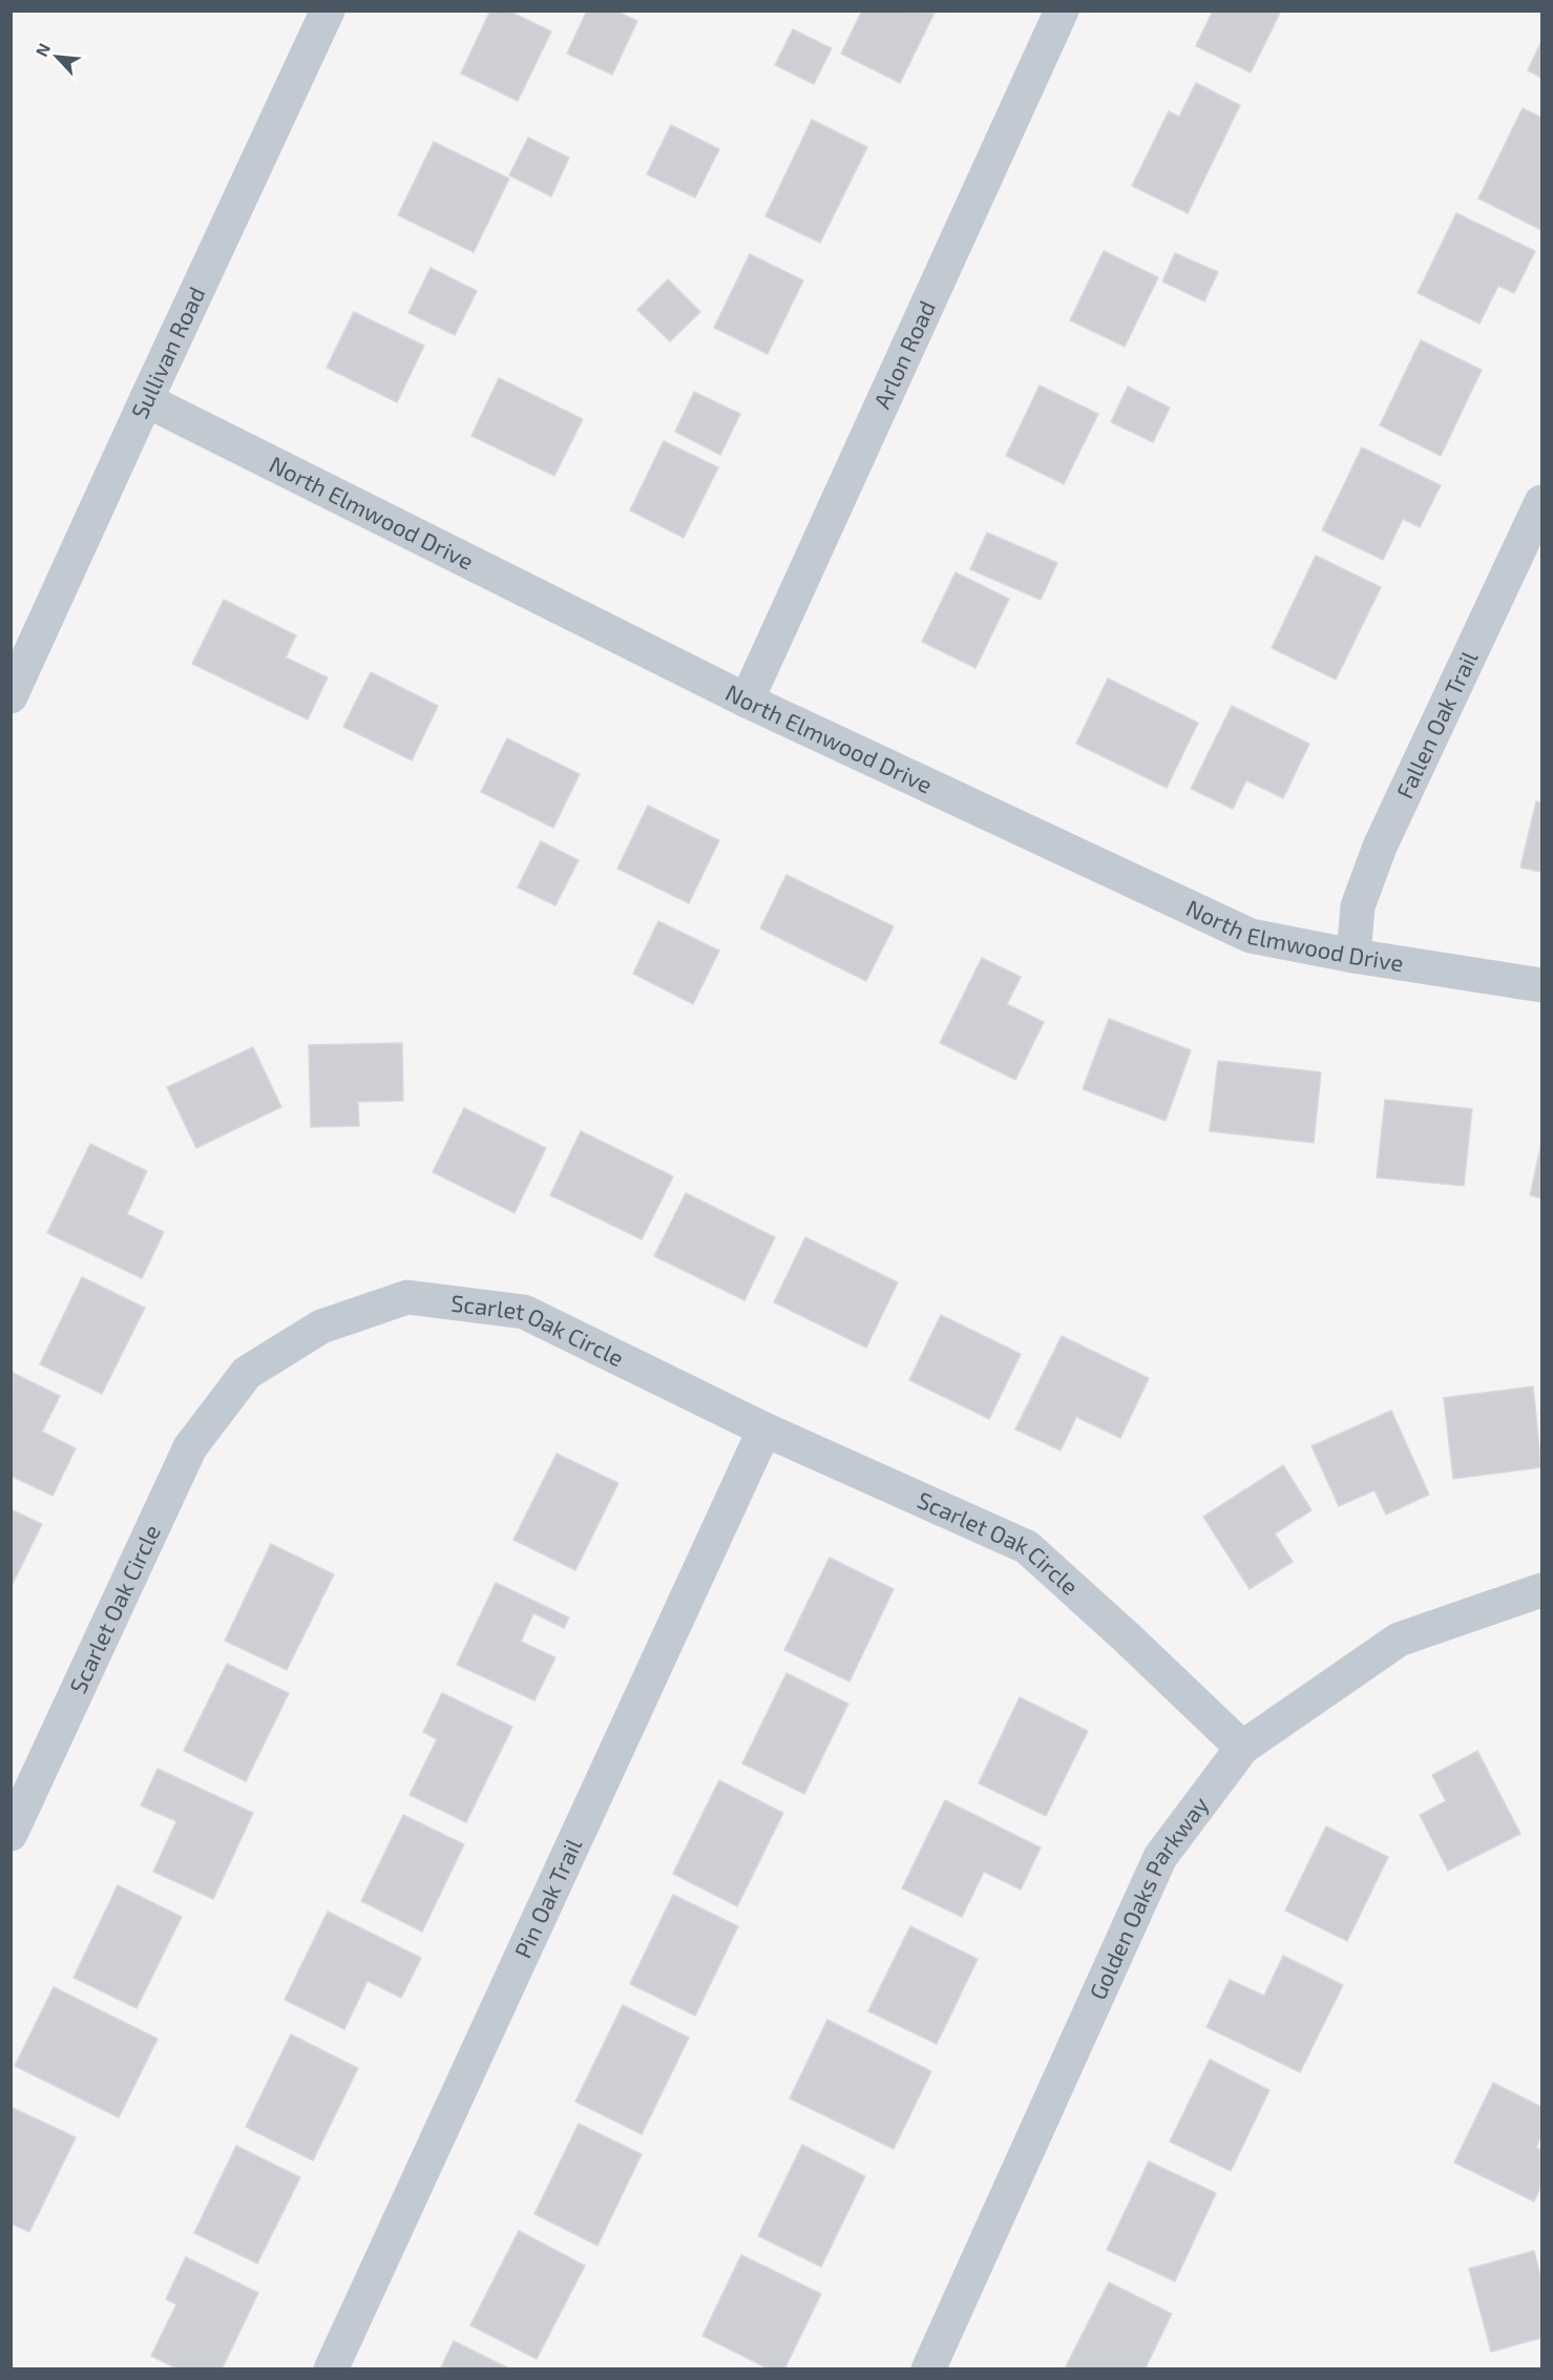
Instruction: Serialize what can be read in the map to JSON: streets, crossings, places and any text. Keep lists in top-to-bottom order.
{
  "streets": {
    "street": [
      "Sullivan Road",
      "Arlon Road",
      "North Elmwood Drive",
      "Fallen Oak Trail",
      "Scarlet Oak Circle",
      "Pin Oak Trail",
      "Golden Oaks Parkway"
    ]
  },
  "crossings": [
    ["Sullivan Road", "North Elmwood Drive"],
    ["Arlon Road", "North Elmwood Drive"],
    ["North Elmwood Drive", "Fallen Oak Trail"],
    ["Scarlet Oak Circle", "Pin Oak Trail"],
    ["Scarlet Oak Circle", "Golden Oaks Parkway"]
  ],
  "north": "top left"
}
